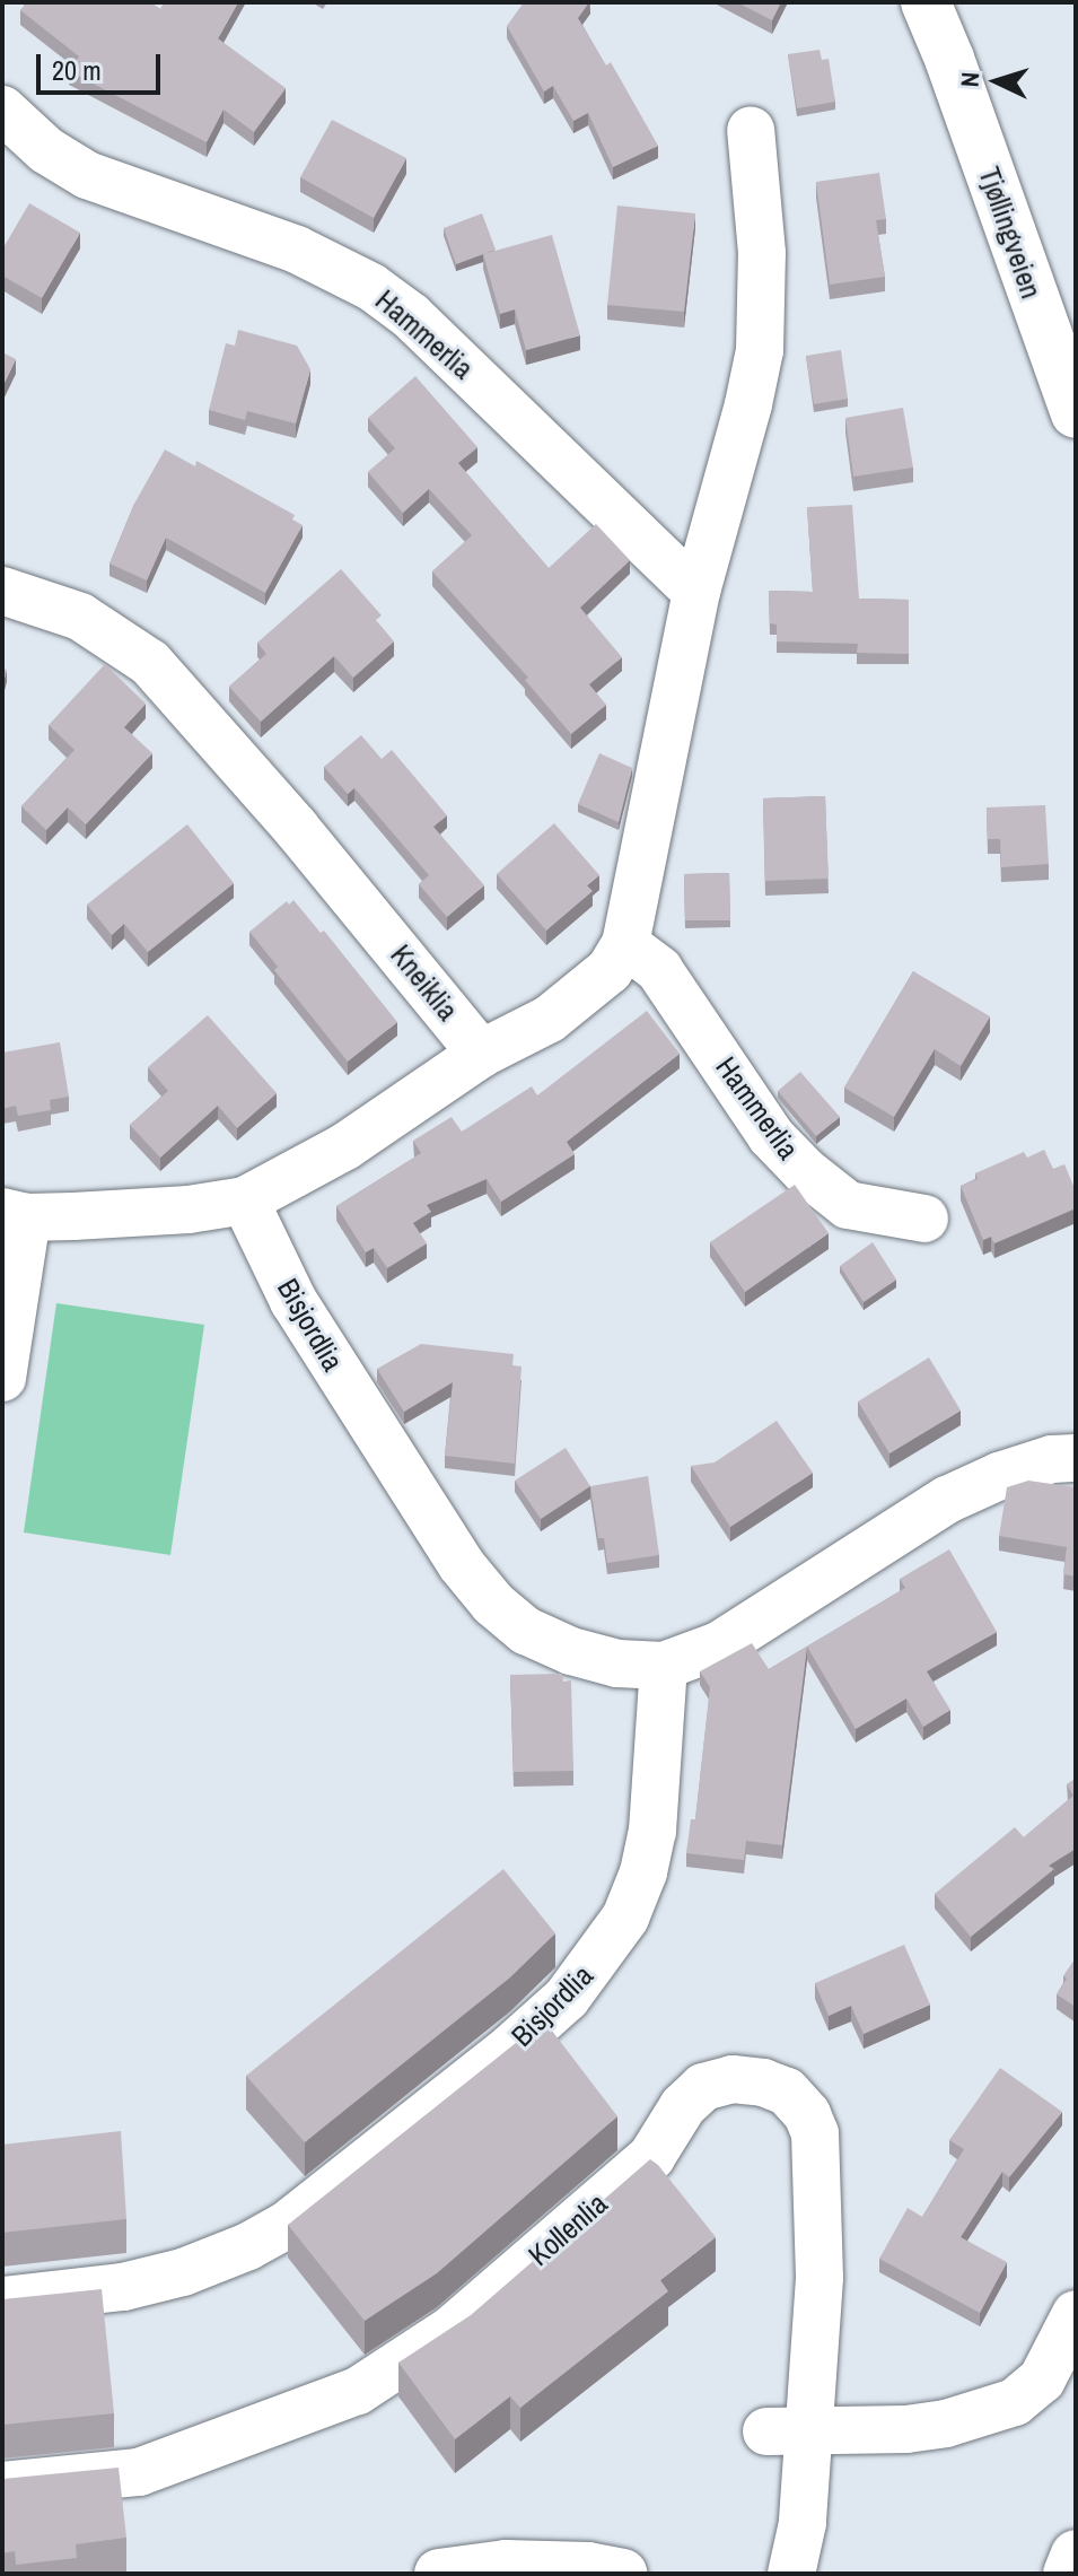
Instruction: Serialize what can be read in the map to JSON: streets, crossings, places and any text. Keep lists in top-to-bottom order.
{
  "streets": {
    "main road": ["Tjøllingveien"],
    "street": [
      "Hammerlia",
      "Kneiklia",
      "Bisjordlia",
      "Kollenlia"
    ]
  },
  "scale_bar": "20 m",
  "north": "left"
}
